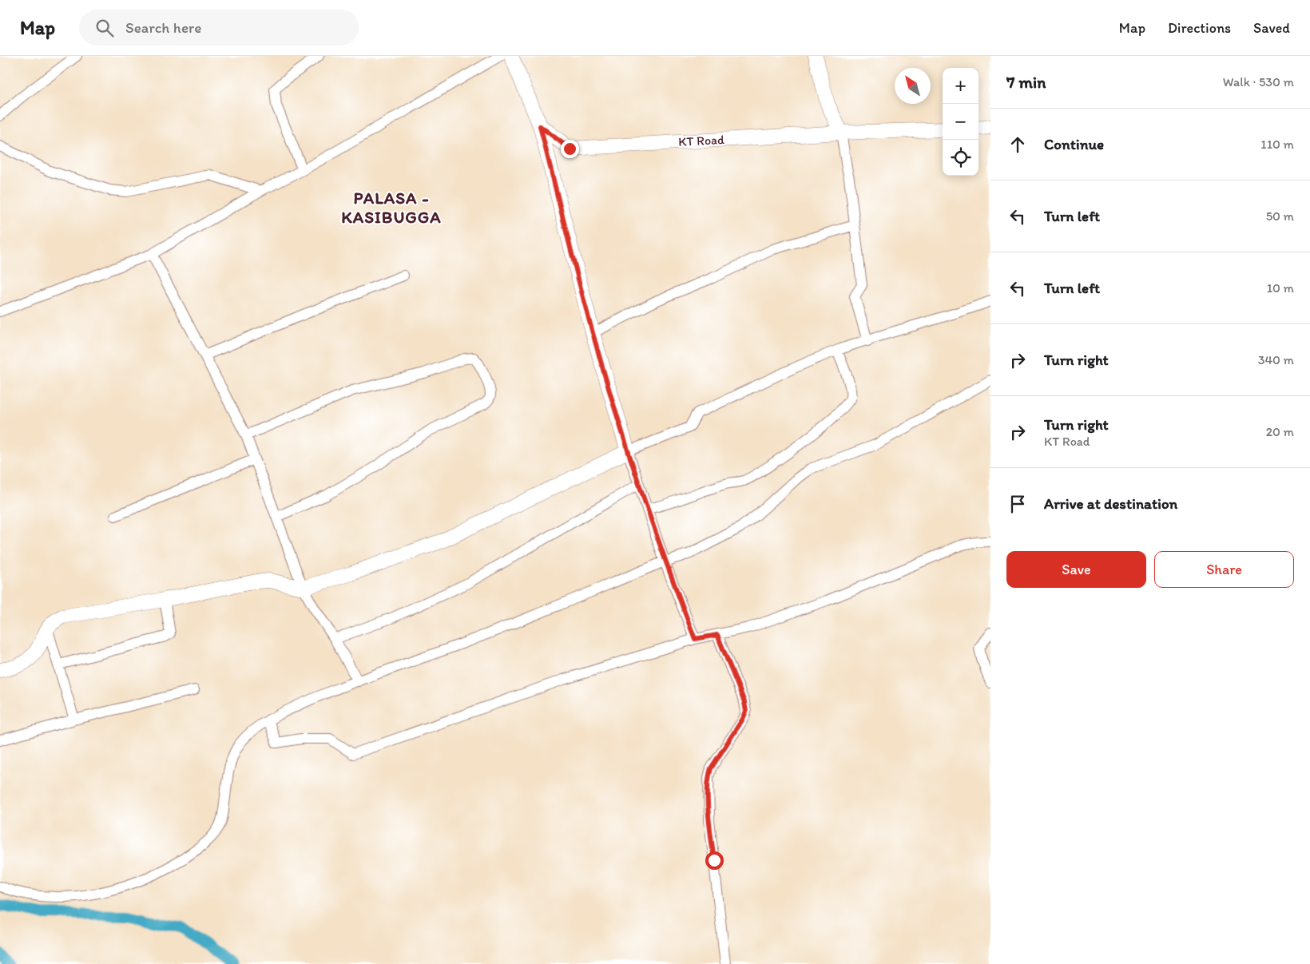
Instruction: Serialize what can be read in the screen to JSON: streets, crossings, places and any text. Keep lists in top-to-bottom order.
{
  "streets": {
    "main road": ["KT Road"]
  },
  "districts": ["PALASA - KASIBUGGA"],
  "north": "top left",
  "page": {
    "header": "Map",
    "search": "Search here",
    "nav": ["Map", "Directions", "Saved"],
    "heading": ["7 min", "Walk · 530 m"],
    "map_buttons": ["+", "−"],
    "list": [
      ["Continue", "110 m"],
      ["Turn left", "50 m"],
      ["Turn left", "10 m"],
      ["Turn right", "340 m"],
      ["Turn right", "KT Road", "20 m"],
      "Arrive at destination"
    ],
    "buttons": ["Save", "Share"]
  }
}
